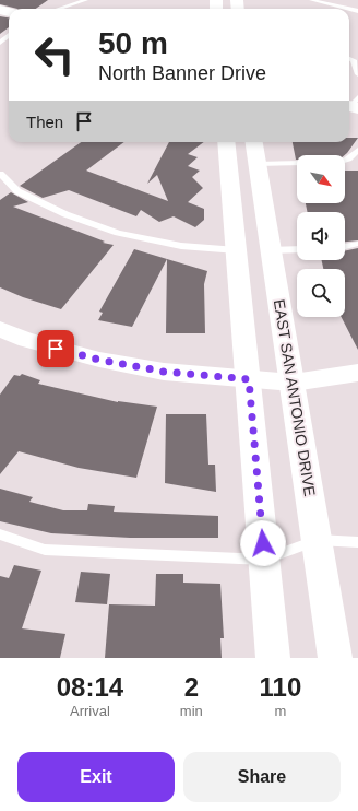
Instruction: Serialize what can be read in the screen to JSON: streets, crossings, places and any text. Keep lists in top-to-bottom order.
{
  "streets": {
    "main road": ["EAST SAN ANTONIO DRIVE"]
  },
  "north": "bottom right",
  "page": {
    "turn": ["50 m", "North Banner Drive"],
    "then": "Then",
    "eta": [
      "08:14",
      "Arrival",
      "2",
      "min",
      "110",
      "m"
    ],
    "buttons": ["Exit", "Share"]
  }
}
